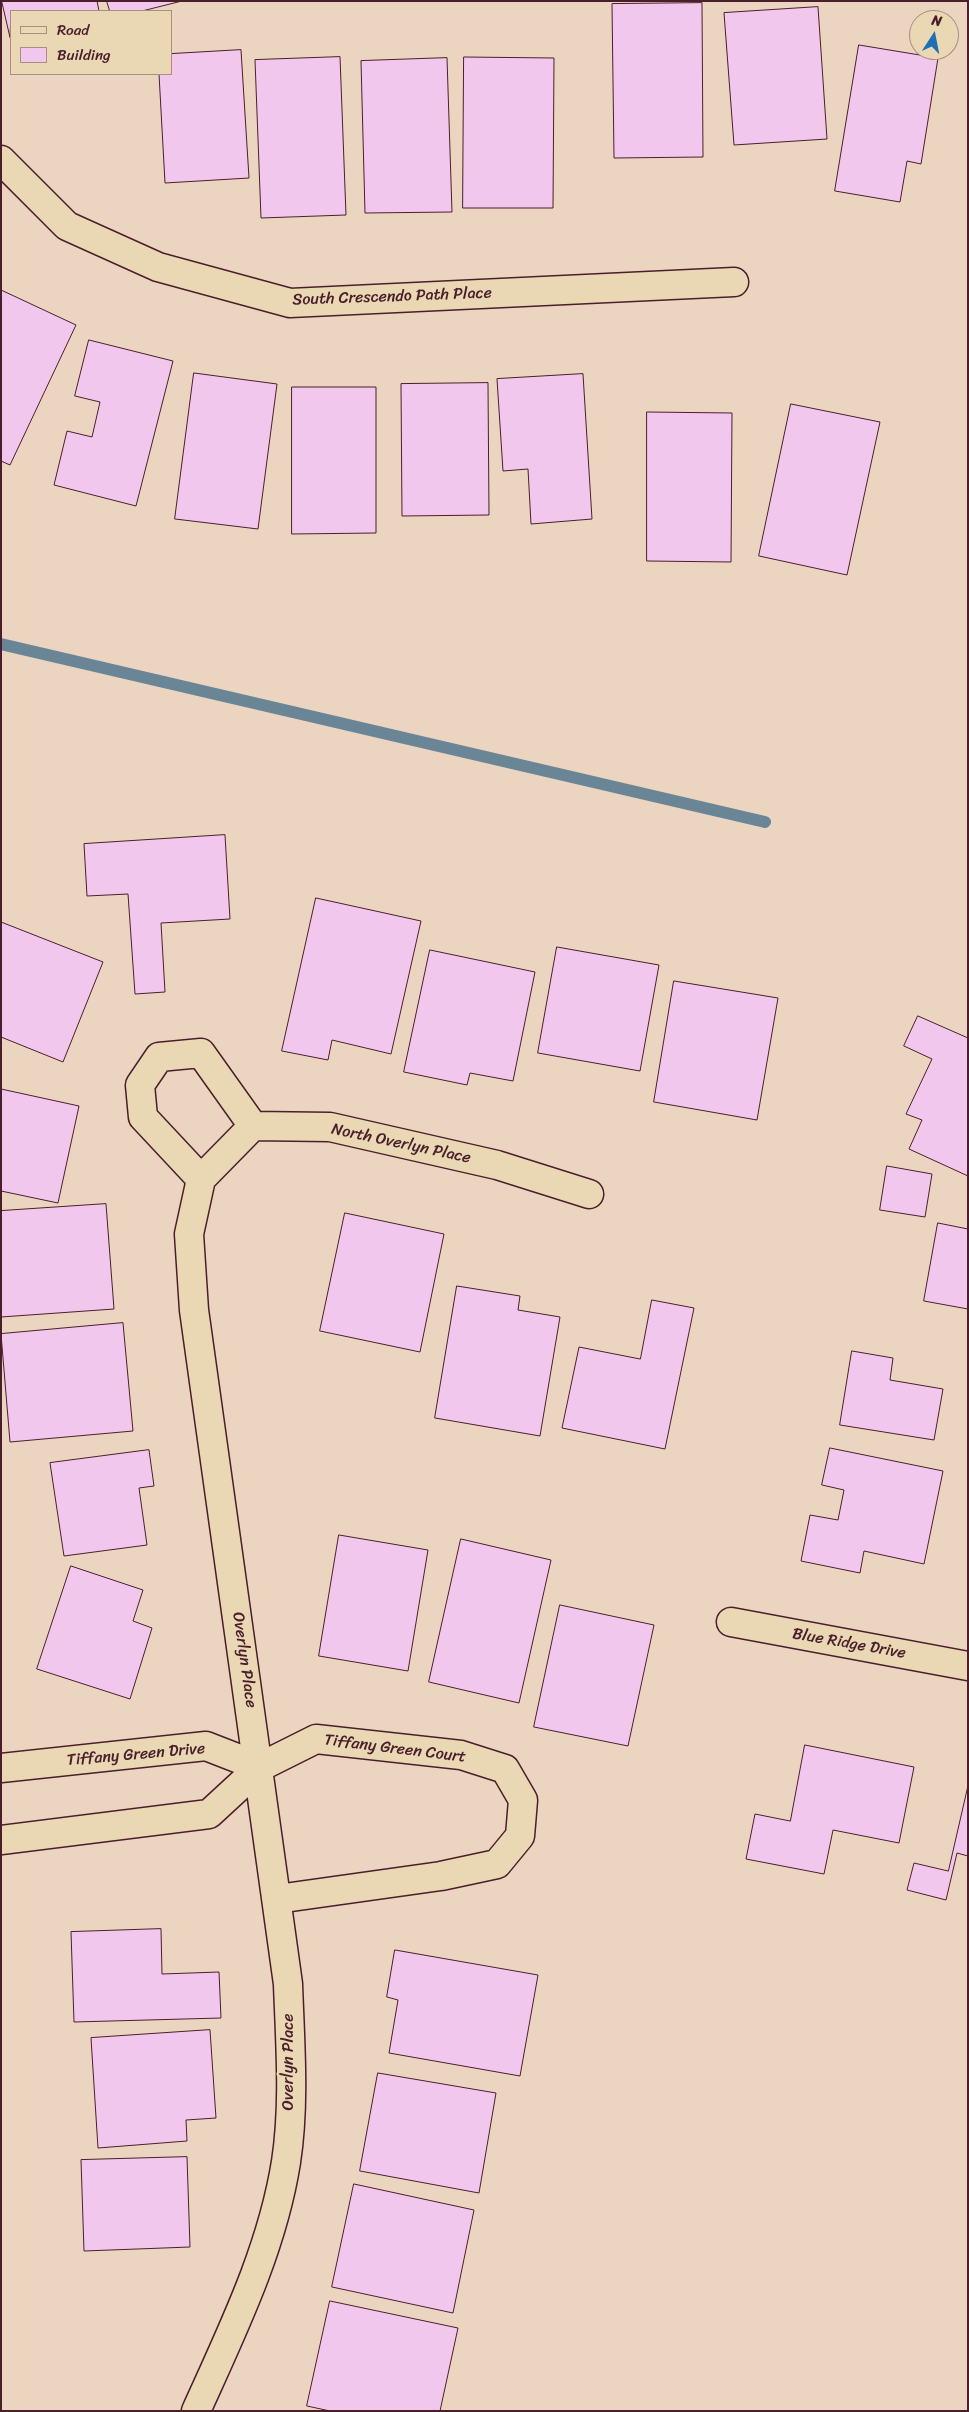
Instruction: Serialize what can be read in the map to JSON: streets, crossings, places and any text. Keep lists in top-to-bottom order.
{
  "streets": {
    "street": [
      "South Crescendo Path Place",
      "North Overlyn Place",
      "Blue Ridge Drive",
      "Overlyn Place",
      "Tiffany Green Court",
      "Tiffany Green Drive"
    ]
  },
  "crossings": [
    ["Overlyn Place", "Tiffany Green Court"],
    ["Overlyn Place", "Tiffany Green Drive"],
    ["Tiffany Green Court", "Tiffany Green Drive"]
  ],
  "legend": ["Road", "Building"],
  "north": "top"
}
